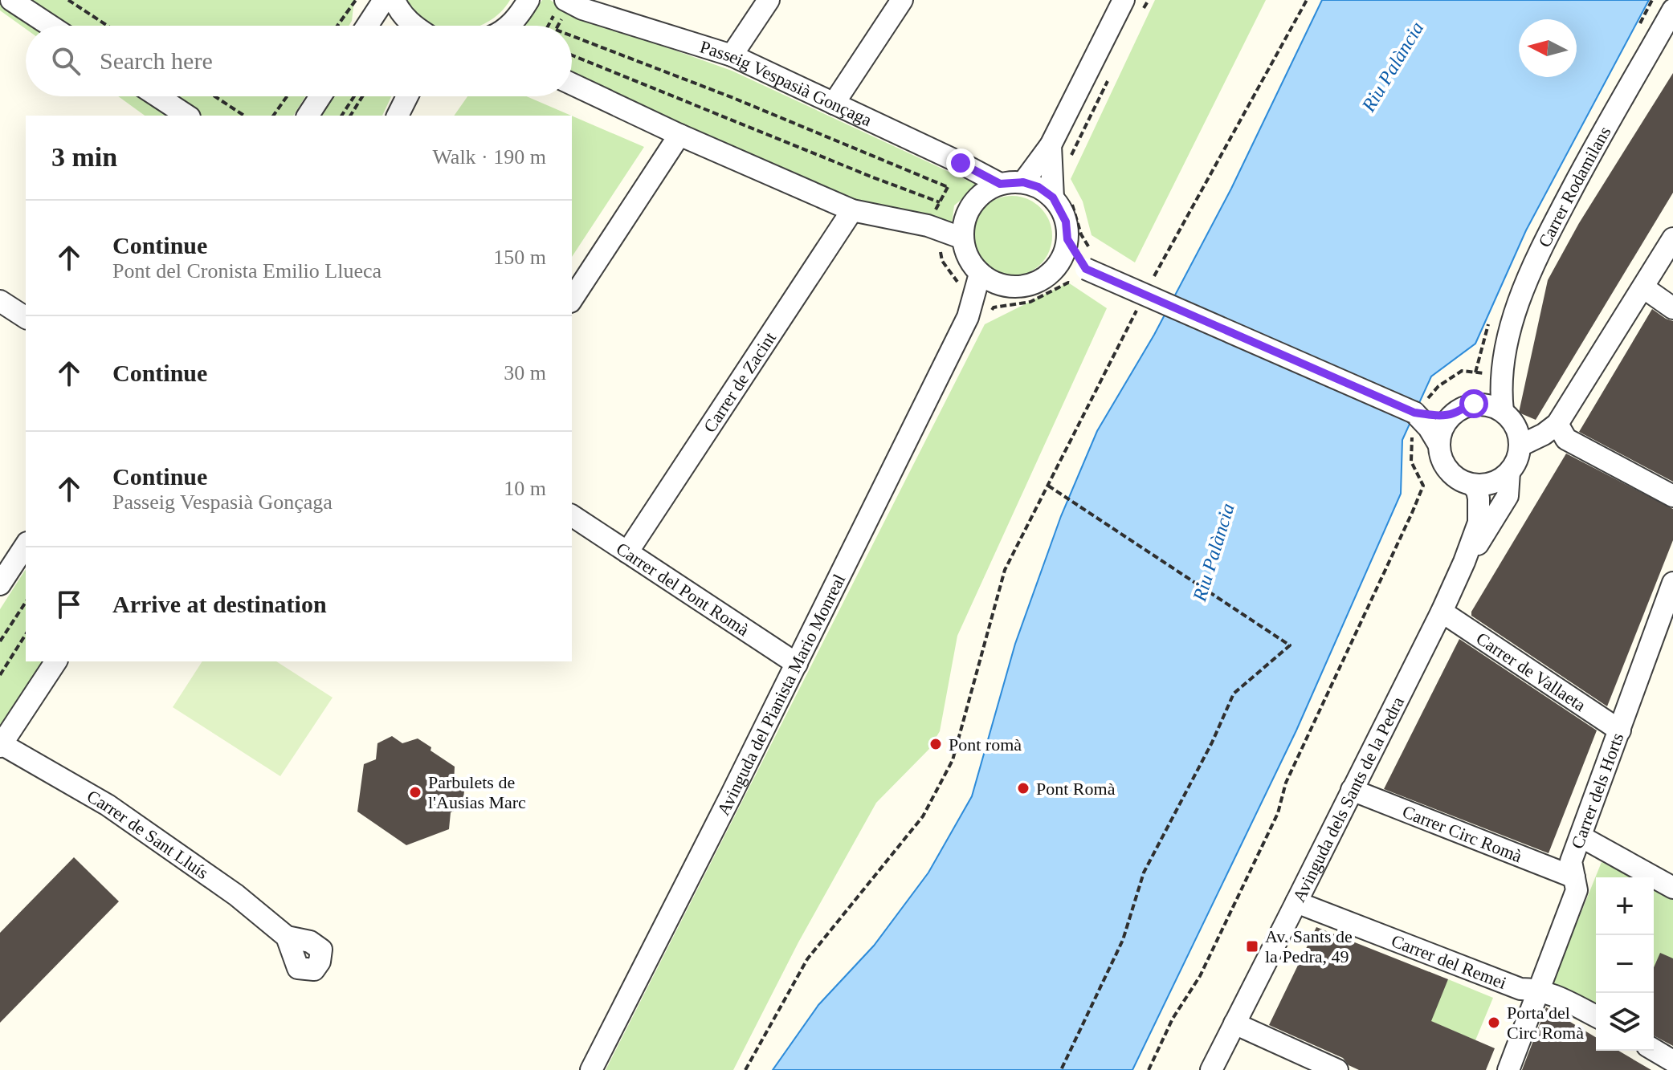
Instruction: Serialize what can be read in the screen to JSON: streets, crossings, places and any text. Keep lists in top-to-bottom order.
{
  "streets": {
    "street": [
      "Passeig Vespasià Gonçaga",
      "Carrer Rodamilans",
      "Carrer de Zacint",
      "Carrer del Pont Romà",
      "Carrer de Vallaeta",
      "Avinguda del Pianista Mario Monreal",
      "Carrer dels Horts",
      "Avinguda dels Sants de la Pedra",
      "Carrer Circ Romà",
      "Carrer de Sant Lluís",
      "Carrer del Remei"
    ]
  },
  "crossings": [
    ["Passeig Vespasià Gonçaga", "Avinguda del Pianista Mario Monreal"],
    ["Carrer de Zacint", "Carrer del Pont Romà"],
    ["Carrer del Pont Romà", "Avinguda del Pianista Mario Monreal"],
    ["Carrer de Vallaeta", "Carrer dels Horts"],
    ["Carrer de Vallaeta", "Avinguda dels Sants de la Pedra"],
    ["Carrer dels Horts", "Carrer Circ Romà"],
    ["Carrer dels Horts", "Carrer del Remei"],
    ["Avinguda dels Sants de la Pedra", "Carrer Circ Romà"],
    ["Avinguda dels Sants de la Pedra", "Carrer del Remei"]
  ],
  "water": ["Riu Palància"],
  "places": {
    "other": [
      "Pont romà",
      "Pont Romà",
      "Parbulets de l'Ausias Marc",
      "Porta del Circ Romà"
    ],
    "transit": ["Av. Sants de la Pedra, 49"]
  },
  "north": "left",
  "page": {
    "search": "Search here",
    "heading": ["3 min", "Walk · 190 m"],
    "list": [
      ["Continue", "Pont del Cronista Emilio Llueca", "150 m"],
      ["Continue", "30 m"],
      ["Continue", "Passeig Vespasià Gonçaga", "10 m"],
      "Arrive at destination"
    ],
    "map_buttons": ["+", "−"]
  }
}
